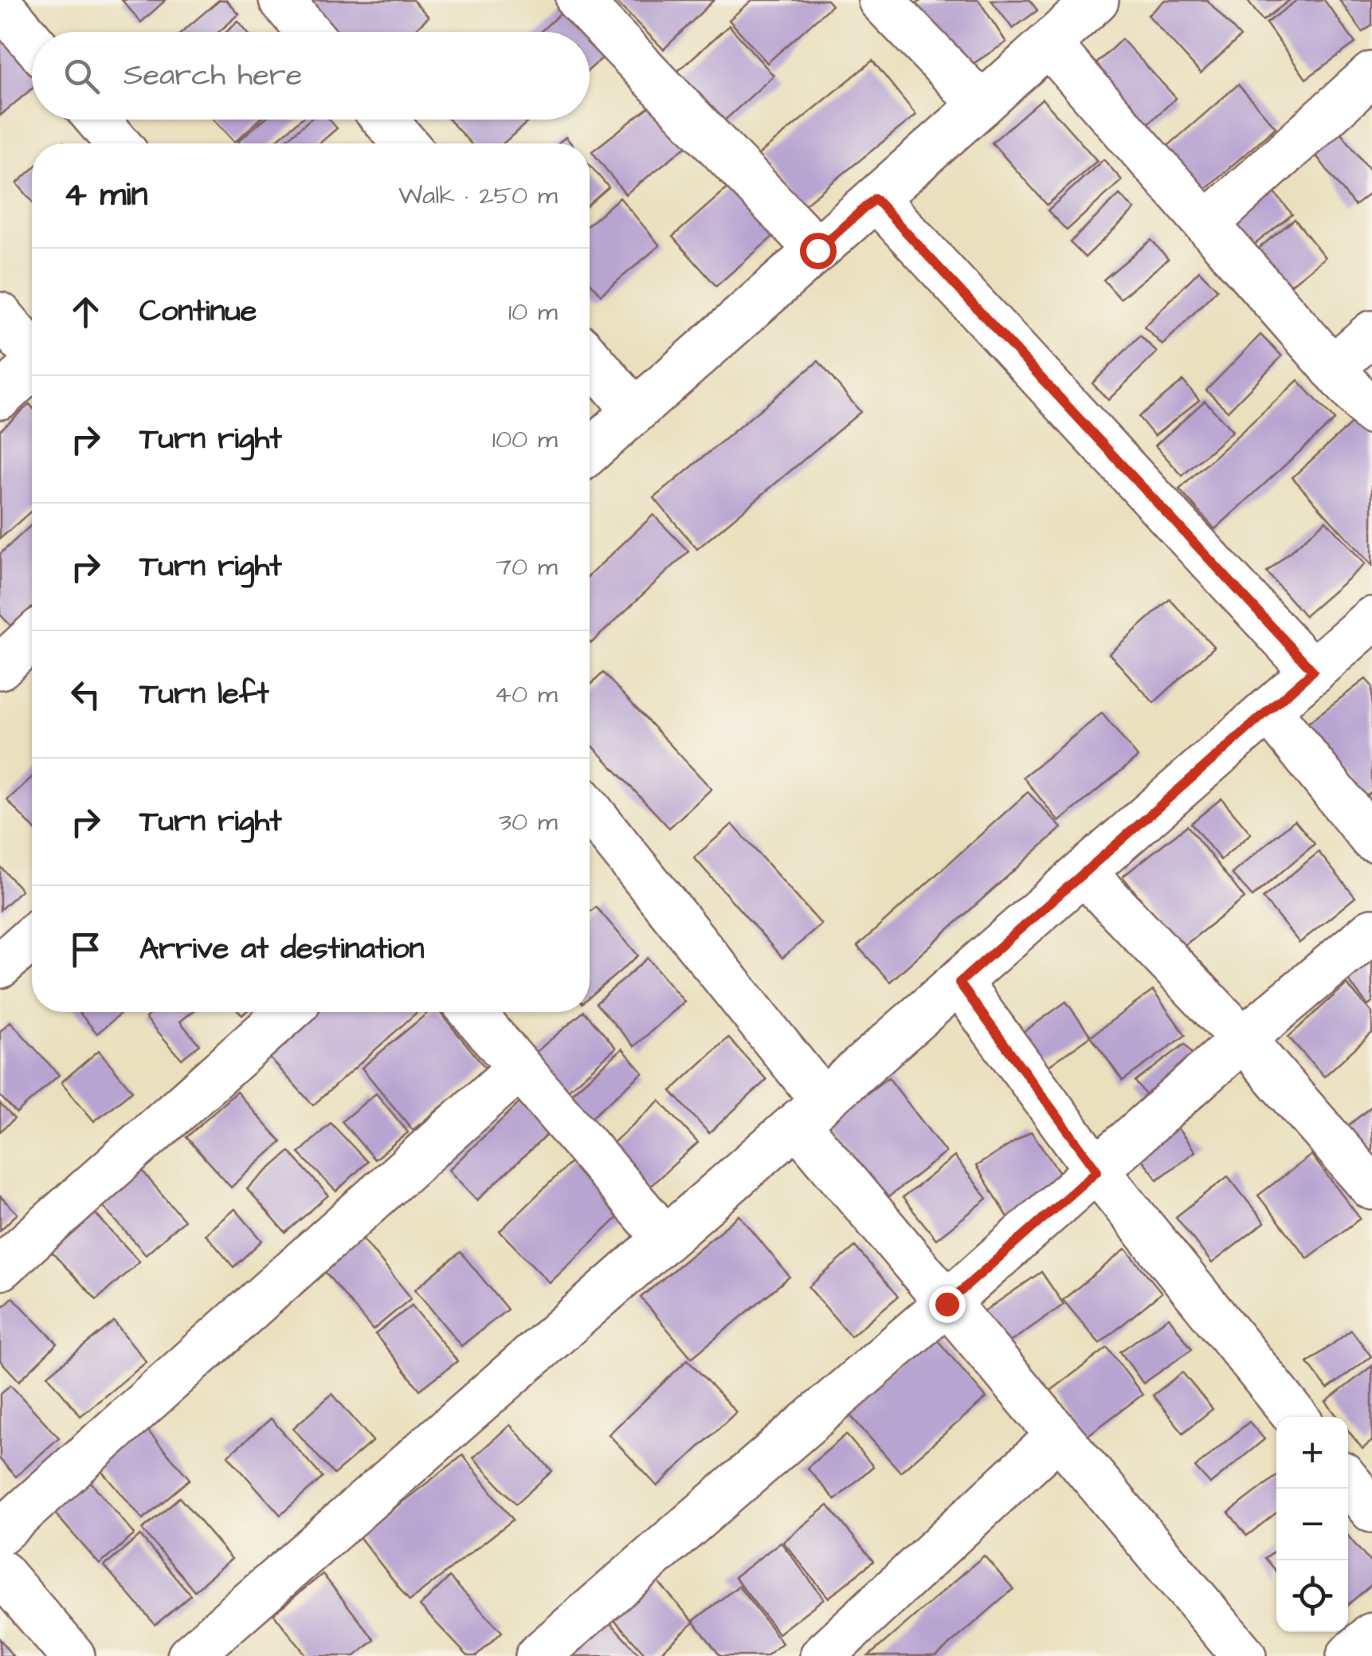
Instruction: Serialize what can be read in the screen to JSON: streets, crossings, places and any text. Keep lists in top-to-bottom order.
{
  "page": {
    "search": "Search here",
    "heading": ["4 min", "Walk · 250 m"],
    "list": [
      ["Continue", "10 m"],
      ["Turn right", "100 m"],
      ["Turn right", "70 m"],
      ["Turn left", "40 m"],
      ["Turn right", "30 m"],
      "Arrive at destination"
    ],
    "map_buttons": ["+", "−"]
  }
}
